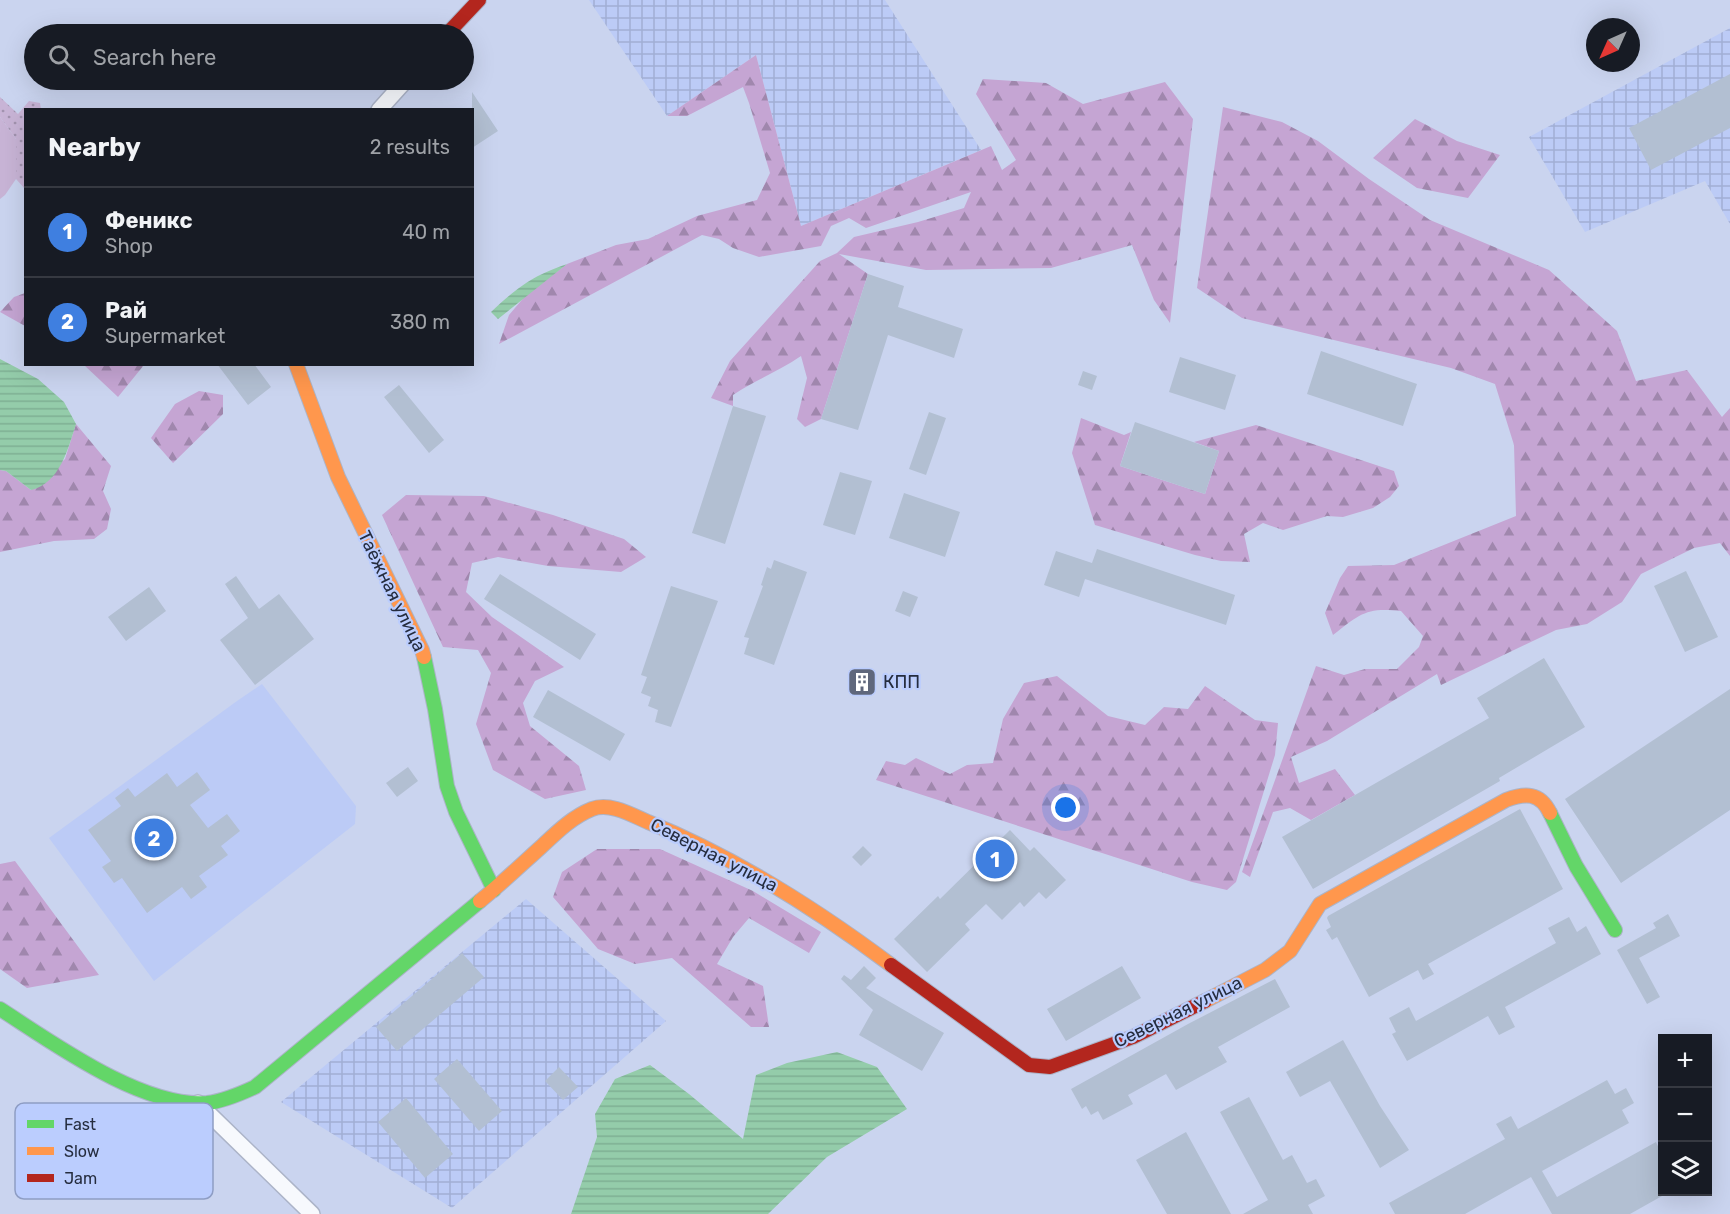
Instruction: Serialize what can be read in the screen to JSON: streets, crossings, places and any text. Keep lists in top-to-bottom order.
{
  "streets": {
    "street": ["Таёжная улица", "Северная улица"]
  },
  "crossings": [
    ["Таёжная улица", "Северная улица"]
  ],
  "places": {
    "building": ["КПП"]
  },
  "legend": ["Fast", "Slow", "Jam"],
  "north": "bottom left",
  "page": {
    "search": "Search here",
    "heading": ["Nearby", "2 results"],
    "list": [
      {
        "mark": "1",
        "name": "Феникс",
        "note": "Shop",
        "value": "40 m"
      },
      {
        "mark": "2",
        "name": "Рай",
        "note": "Supermarket",
        "value": "380 m"
      }
    ],
    "pins": ["2", "1"],
    "map_buttons": ["+", "−"]
  }
}
